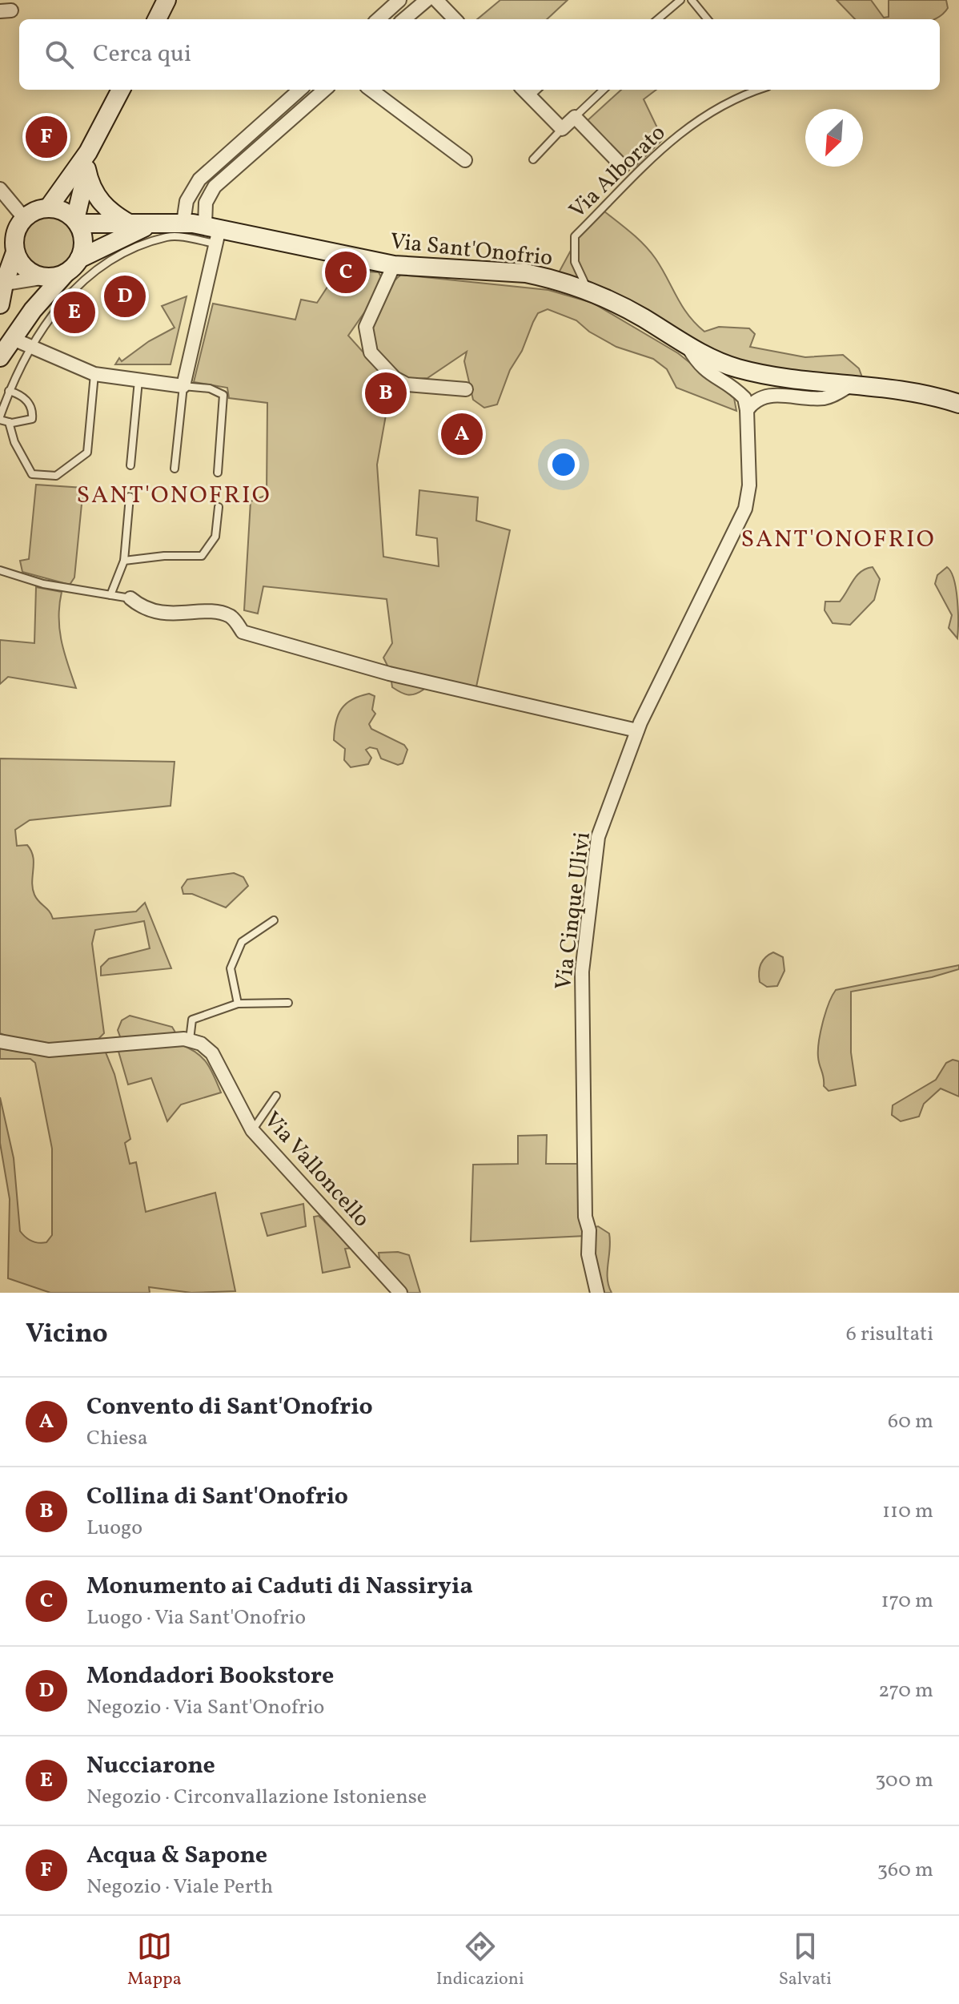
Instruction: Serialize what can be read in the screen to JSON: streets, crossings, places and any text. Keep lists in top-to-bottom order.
{
  "streets": {
    "street": ["Via Sant'Onofrio", "Via Cinque Ulivi", "Via Valloncello"],
    "lane": ["Via Alborato"]
  },
  "crossings": [
    ["Via Alborato", "Via Sant'Onofrio"]
  ],
  "districts": ["SANT'ONOFRIO", "SANT'ONOFRIO"],
  "north": "bottom left",
  "page": {
    "search": "Cerca qui",
    "pins": [
      "F",
      "C",
      "D",
      "E",
      "B",
      "A"
    ],
    "heading": ["Vicino", "6 risultati"],
    "list": [
      {
        "mark": "A",
        "name": "Convento di Sant'Onofrio",
        "note": "Chiesa",
        "value": "60 m"
      },
      {
        "mark": "B",
        "name": "Collina di Sant'Onofrio",
        "note": "Luogo",
        "value": "110 m"
      },
      {
        "mark": "C",
        "name": "Monumento ai Caduti di Nassiryia",
        "note": "Luogo · Via Sant'Onofrio",
        "value": "170 m"
      },
      {
        "mark": "D",
        "name": "Mondadori Bookstore",
        "note": "Negozio · Via Sant'Onofrio",
        "value": "270 m"
      },
      {
        "mark": "E",
        "name": "Nucciarone",
        "note": "Negozio · Circonvallazione Istoniense",
        "value": "300 m"
      },
      {
        "mark": "F",
        "name": "Acqua & Sapone",
        "note": "Negozio · Viale Perth",
        "value": "360 m"
      }
    ],
    "nav": ["Mappa", "Indicazioni", "Salvati"]
  }
}
